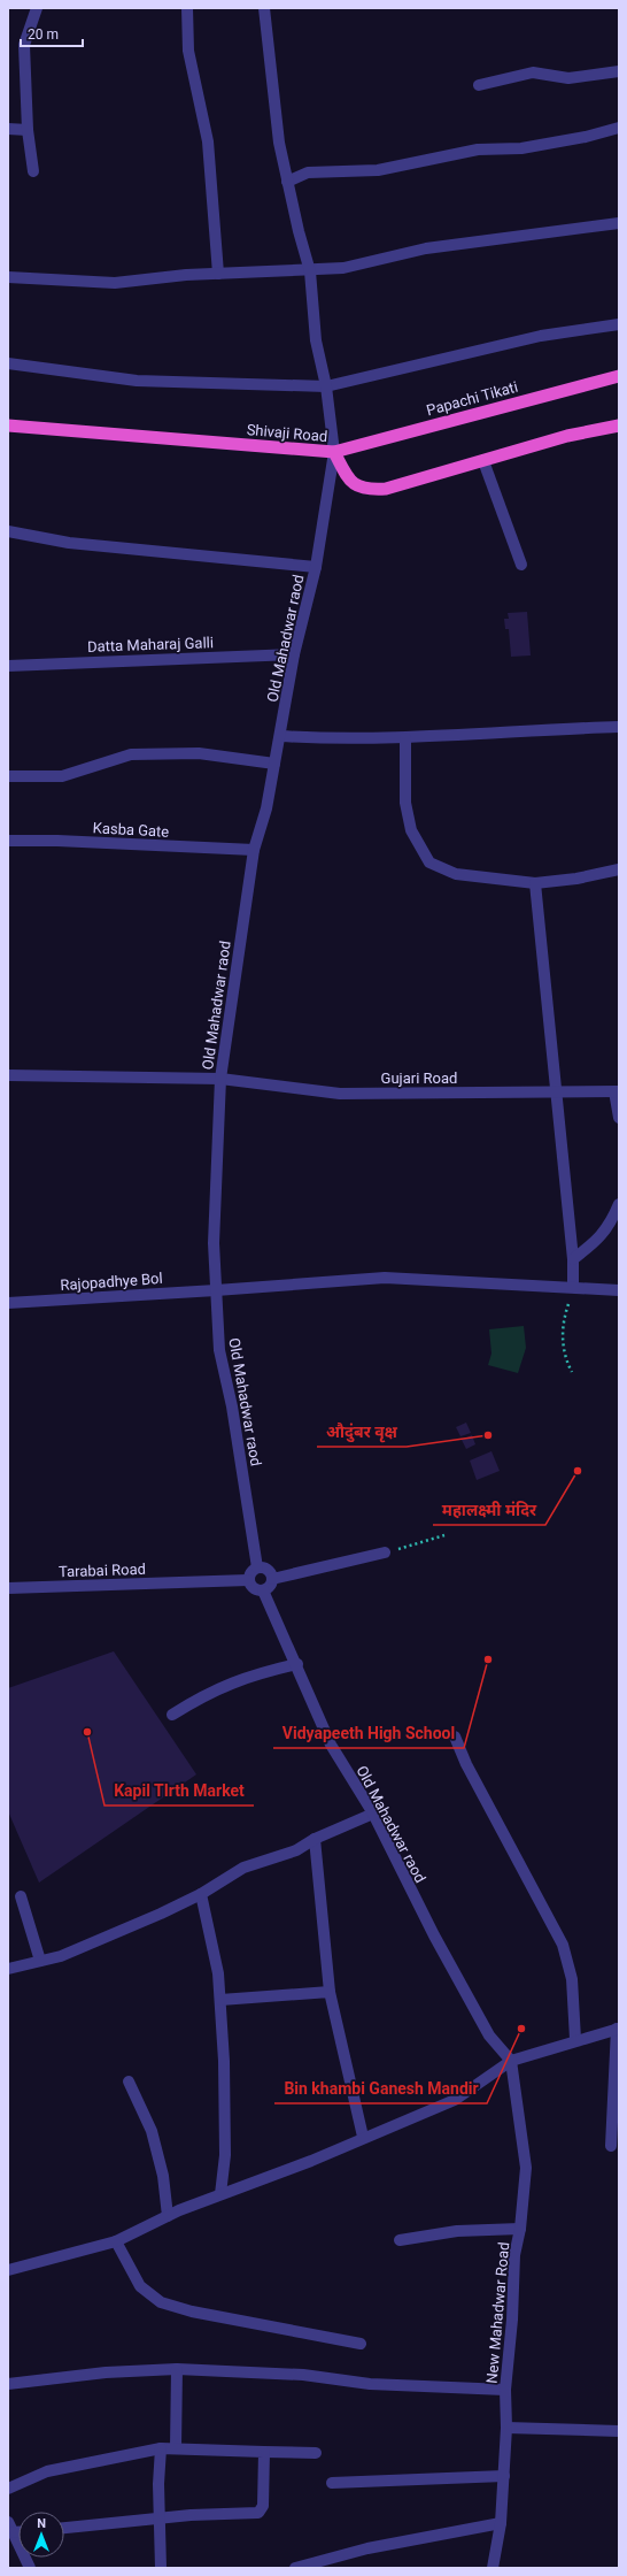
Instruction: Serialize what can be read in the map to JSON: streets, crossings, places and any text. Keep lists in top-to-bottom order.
{
  "streets": {
    "highway": ["Papachi Tikati", "Shivaji Road"],
    "street": [
      "Old Mahadwar raod",
      "Datta Maharaj Galli",
      "Kasba Gate",
      "Gujari Road",
      "Rajopadhye Bol",
      "Tarabai Road",
      "New Mahadwar Road"
    ]
  },
  "crossings": [
    ["Papachi Tikati", "Shivaji Road"],
    ["Papachi Tikati", "Old Mahadwar raod"],
    ["Shivaji Road", "Old Mahadwar raod"],
    ["Old Mahadwar raod", "Datta Maharaj Galli"],
    ["Old Mahadwar raod", "Kasba Gate"],
    ["Old Mahadwar raod", "Gujari Road"],
    ["Old Mahadwar raod", "Rajopadhye Bol"],
    ["Old Mahadwar raod", "Tarabai Road"],
    ["Old Mahadwar raod", "New Mahadwar Road"]
  ],
  "places": [
    "औदुंबर वृक्ष",
    "महालक्ष्मी मंदिर",
    "Vidyapeeth High School",
    "Kapil TIrth Market",
    "Bin khambi Ganesh Mandir"
  ],
  "scale_bar": "20 m",
  "north": "top"
}
